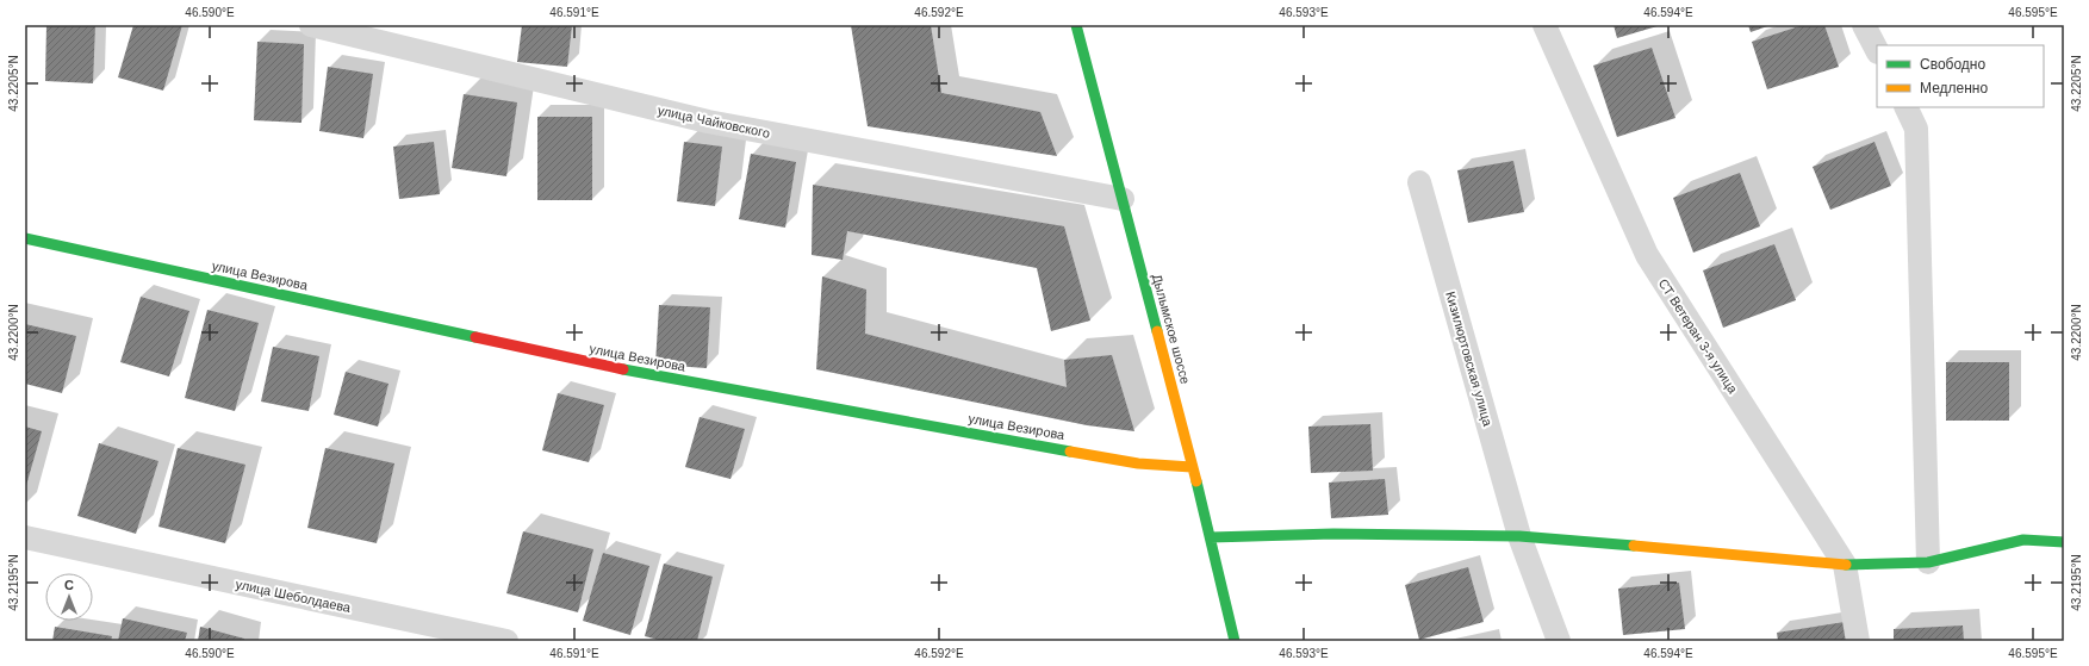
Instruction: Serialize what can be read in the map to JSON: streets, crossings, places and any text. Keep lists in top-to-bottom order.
{
  "streets": {
    "street": [
      "улица Чайковского",
      "улица Везирова",
      "Дылымское шоссе",
      "СТ Ветеран 3-я улица",
      "Кизилюртовская улица",
      "улица Шеболдаева"
    ]
  },
  "crossings": [
    ["улица Чайковского", "Дылымское шоссе"],
    ["улица Везирова", "Дылымское шоссе"]
  ],
  "legend": ["Свободно", "Медленно"],
  "north": "top",
  "coordinates": [
    "46.590°E",
    "46.591°E",
    "46.592°E",
    "46.593°E",
    "46.594°E",
    "46.595°E",
    "43.2205°N",
    "43.2200°N",
    "43.2195°N"
  ]
}
